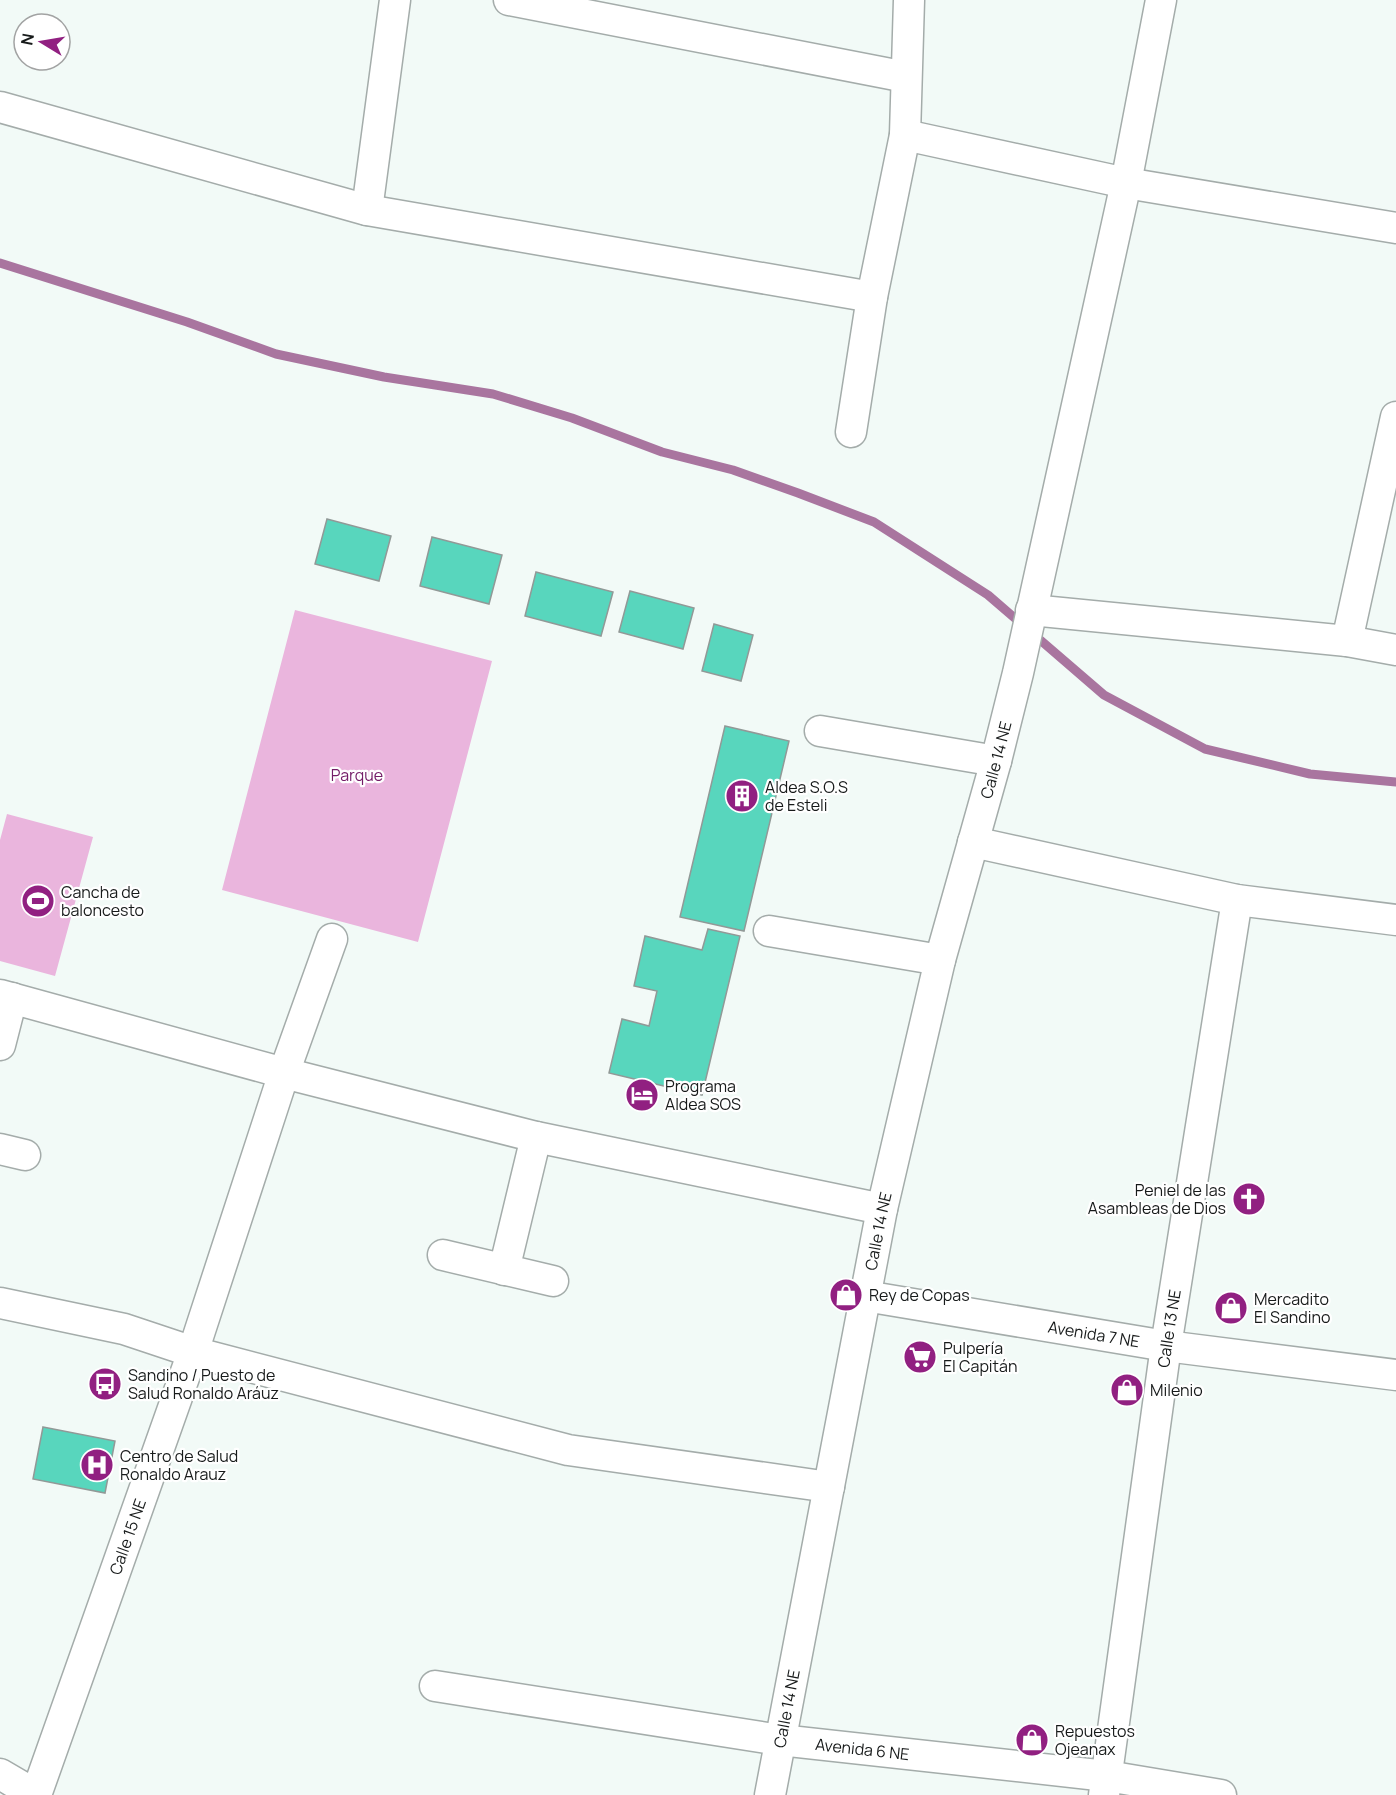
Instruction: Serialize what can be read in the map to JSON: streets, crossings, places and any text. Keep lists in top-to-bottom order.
{
  "streets": {
    "street": [
      "Calle 14 NE",
      "Calle 13 NE",
      "Avenida 7 NE",
      "Calle 15 NE",
      "Avenida 6 NE"
    ]
  },
  "crossings": [
    ["Calle 14 NE", "Avenida 7 NE"],
    ["Calle 14 NE", "Avenida 6 NE"],
    ["Calle 13 NE", "Avenida 7 NE"],
    ["Calle 13 NE", "Avenida 6 NE"]
  ],
  "parks": ["Parque"],
  "places": {
    "building": ["Aldea S.O.S de Esteli"],
    "sports": ["Cancha de baloncesto"],
    "hotel": ["Programa Aldea SOS"],
    "church": ["Peniel de las Asambleas de Dios"],
    "shop": [
      "Rey de Copas",
      "Mercadito El Sandino",
      "Milenio",
      "Repuestos Ojeanax"
    ],
    "supermarket": ["Pulpería El Capitán"],
    "bus stop": ["Sandino / Puesto de Salud Ronaldo Aráuz"],
    "hospital": ["Centro de Salud Ronaldo Arauz"]
  },
  "north": "left"
}
